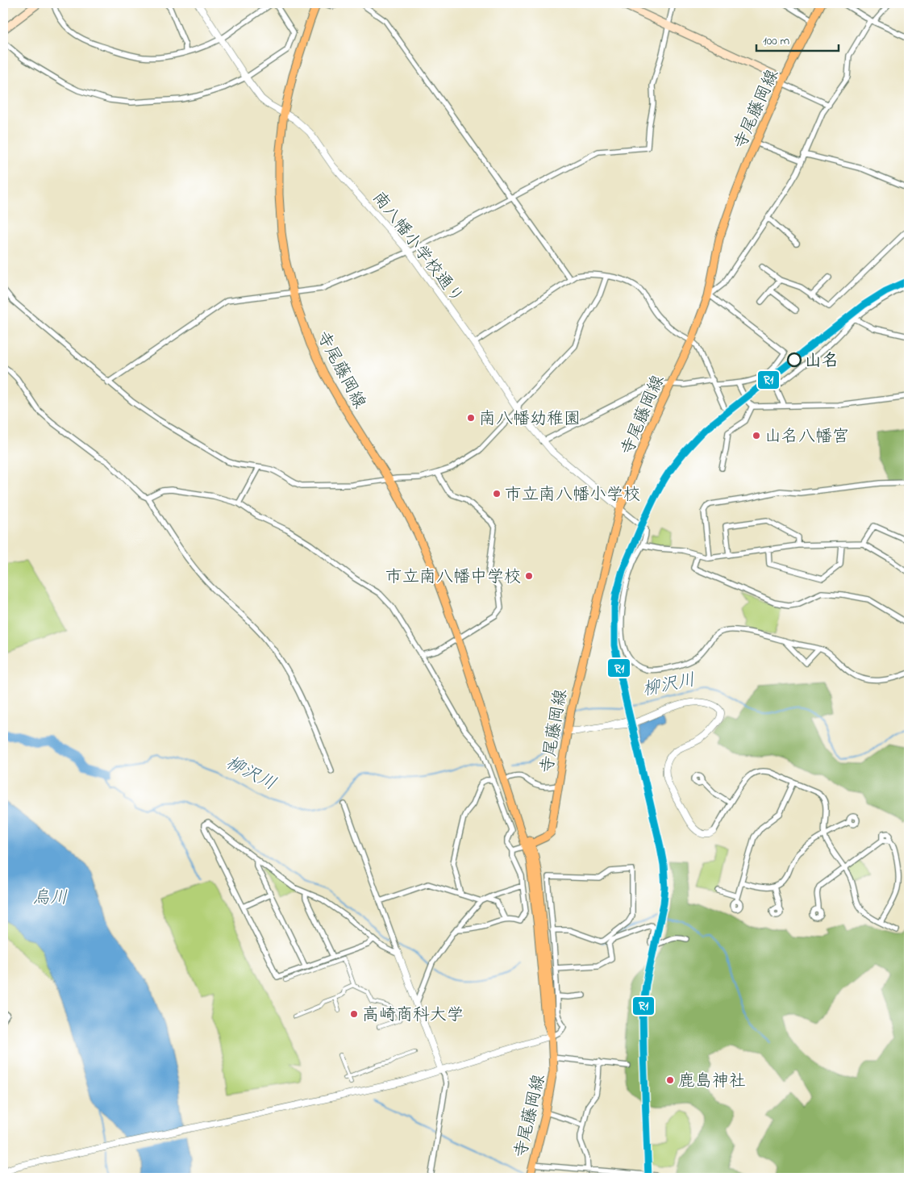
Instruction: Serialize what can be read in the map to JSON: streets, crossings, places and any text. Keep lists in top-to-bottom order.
{
  "streets": {
    "main road": ["寺尾藤岡線"],
    "street": ["南八幡小学校通り"]
  },
  "crossings": [
    ["寺尾藤岡線", "南八幡小学校通り"]
  ],
  "water": ["柳沢川", "烏川"],
  "places": [
    "山名",
    "南八幡幼稚園",
    "山名八幡宮",
    "市立南八幡小学校",
    "市立南八幡中学校",
    "高崎商科大学",
    "鹿島神社"
  ],
  "lines": ["transit line R1"],
  "scale_bar": "100 m"
}
